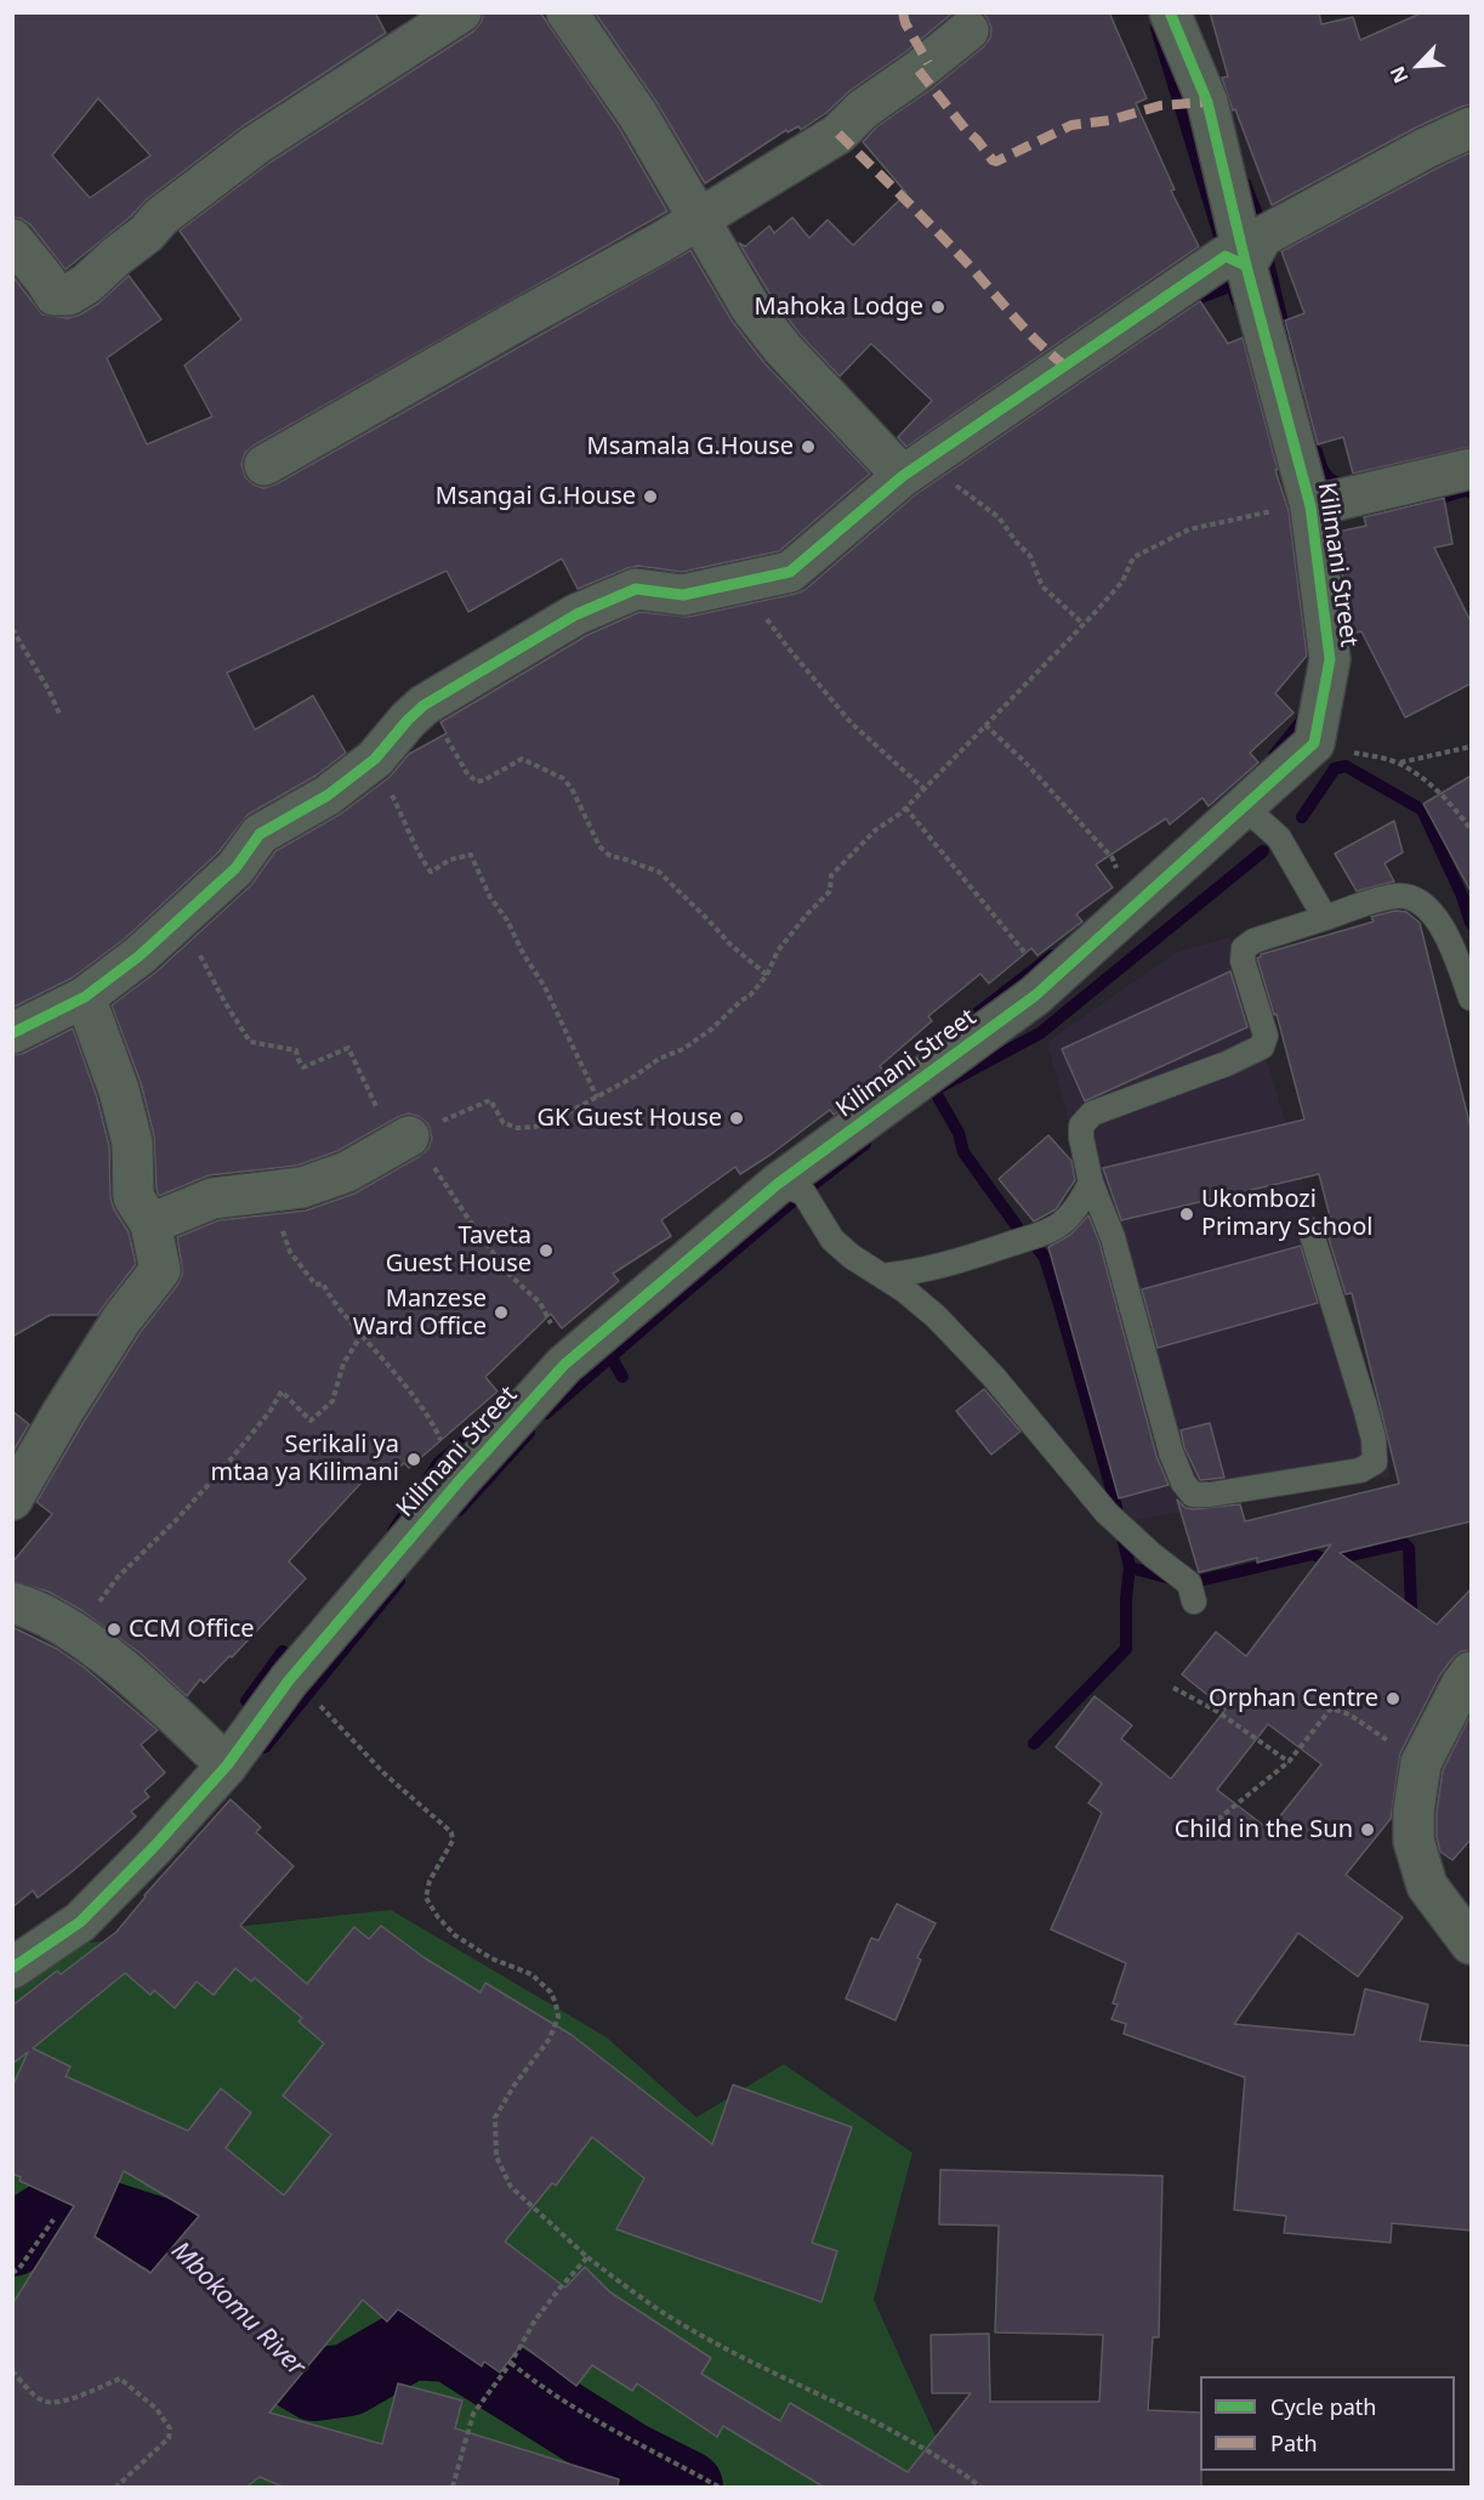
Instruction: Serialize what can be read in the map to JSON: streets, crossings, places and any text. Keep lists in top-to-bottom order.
{
  "streets": {
    "street": ["Kilimani Street"]
  },
  "water": ["Mbokomu River"],
  "places": [
    "Mahoka Lodge",
    "Msamala G.House",
    "Msangai G.House",
    "GK Guest House",
    "Ukombozi Primary School",
    "Taveta Guest House",
    "Manzese Ward Office",
    "Serikali ya mtaa ya Kilimani",
    "CCM Office",
    "Orphan Centre",
    "Child in the Sun"
  ],
  "legend": ["Cycle path", "Path"],
  "north": "bottom left"
}
